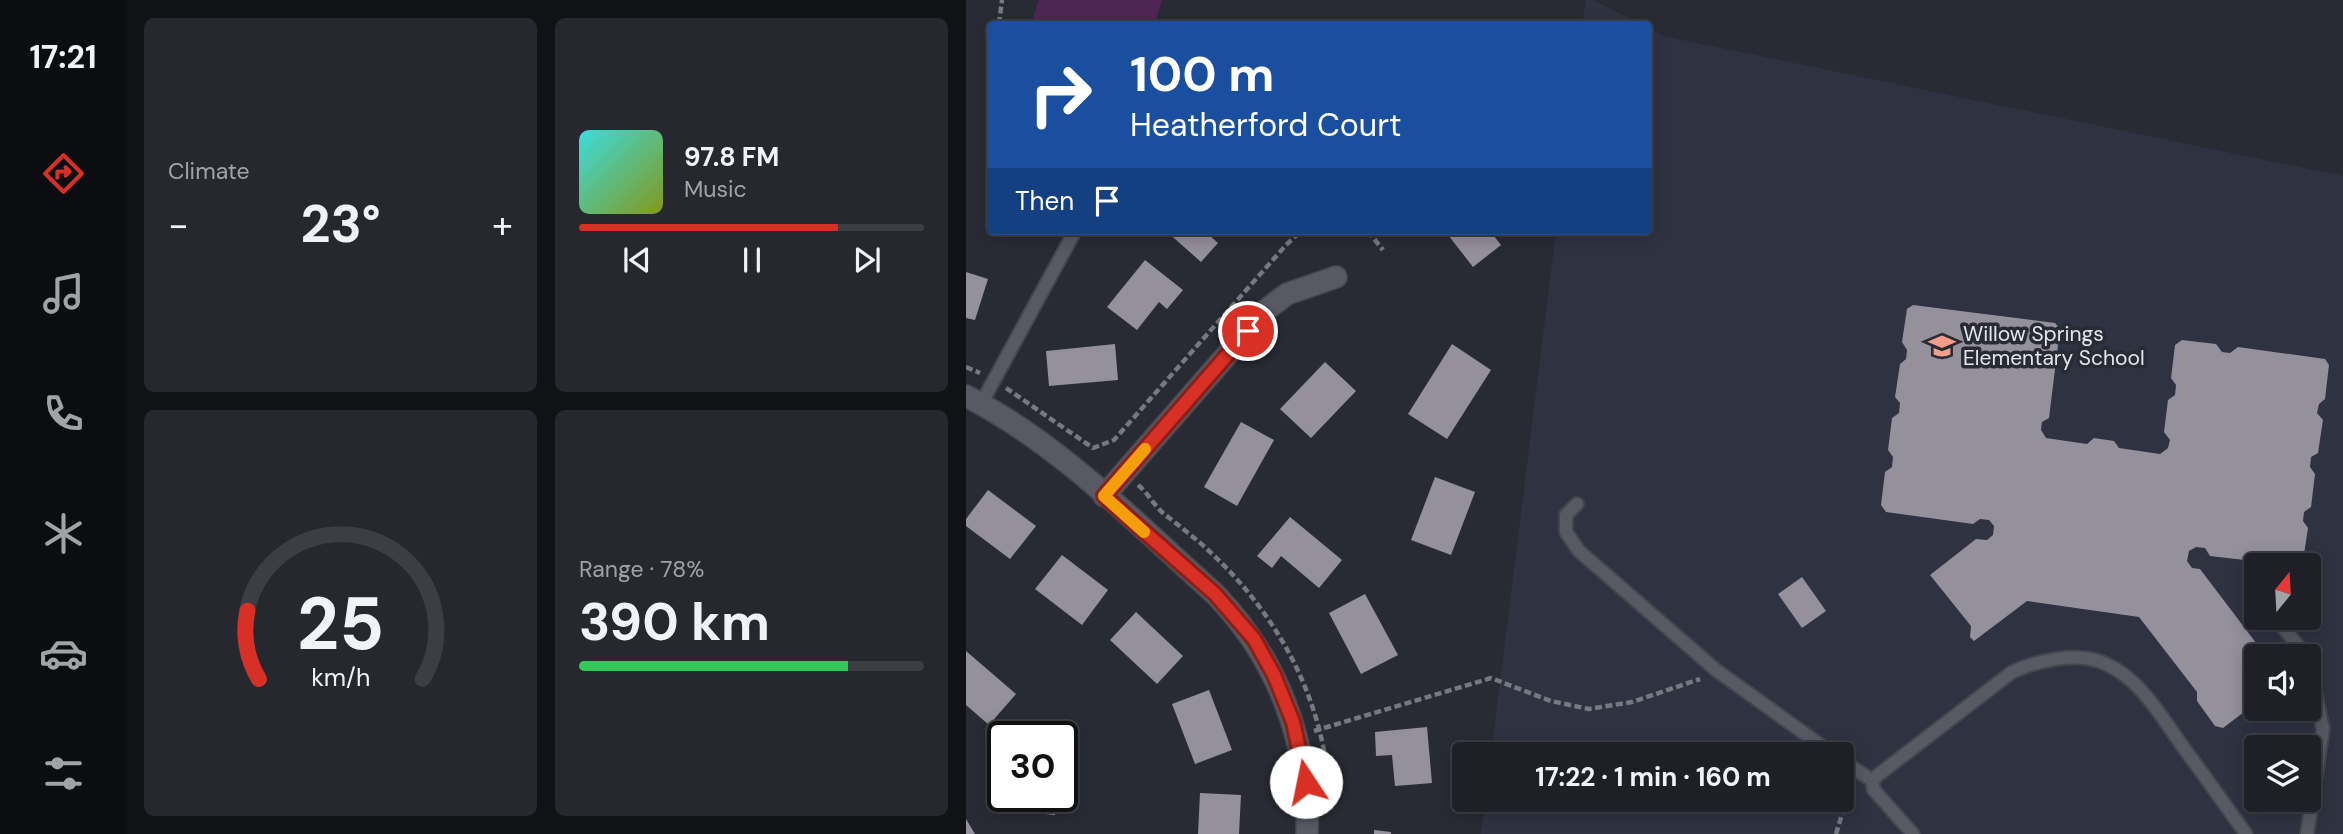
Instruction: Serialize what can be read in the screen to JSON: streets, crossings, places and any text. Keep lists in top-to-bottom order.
{
  "places": {
    "school or university": ["Willow Springs Elementary School"]
  },
  "north": "top",
  "page": {
    "tabs": "17:21",
    "tile": [
      "Climate",
      ["Range · 78%", "390 km"]
    ],
    "turn": ["100 m", "Heatherford Court"],
    "song": ["97.8 FM", "Music"],
    "then": "Then",
    "heat": ["−", "23°", "+"],
    "limit": "30",
    "trip": "17:22 · 1 min · 160 m",
    "gauge": ["25", "km/h"]
  }
}
